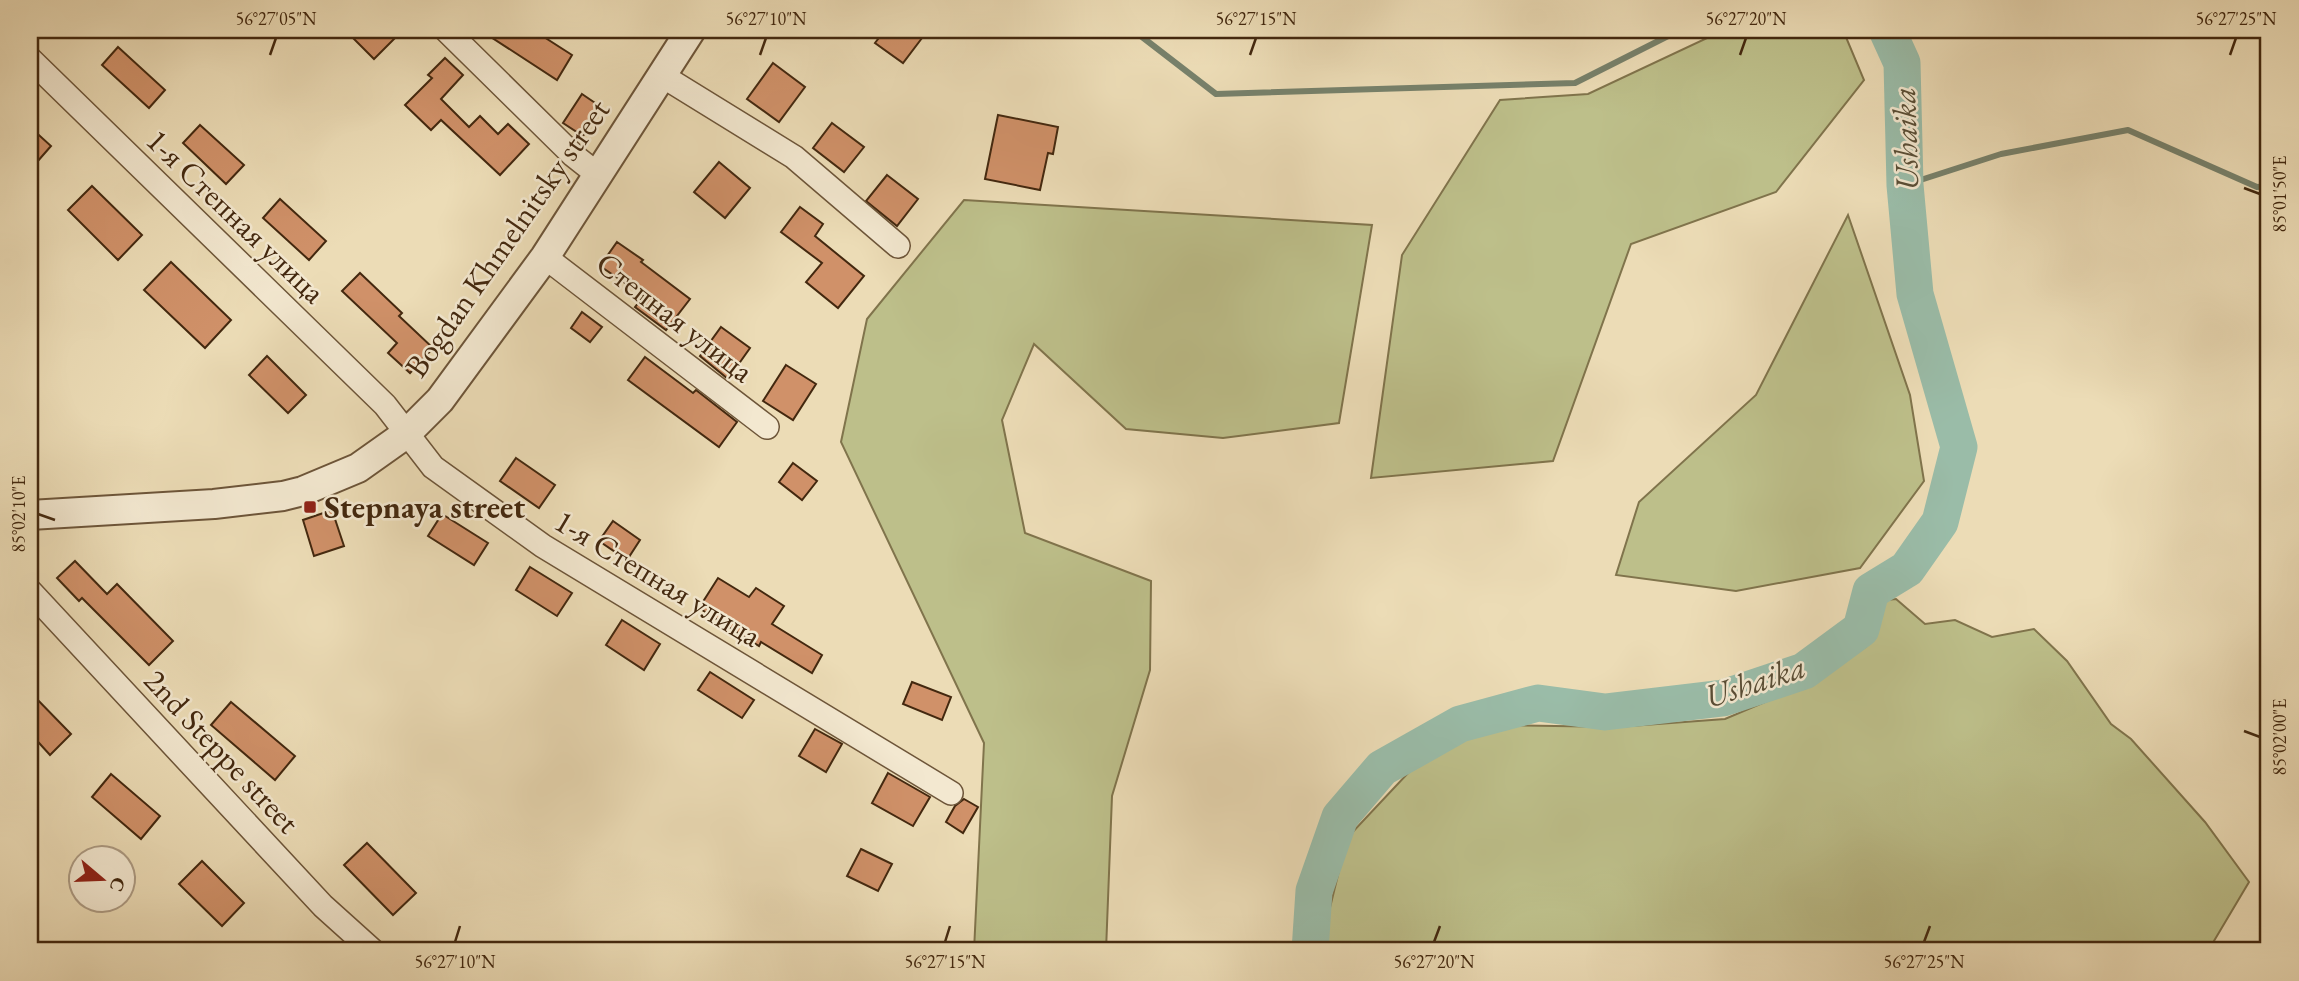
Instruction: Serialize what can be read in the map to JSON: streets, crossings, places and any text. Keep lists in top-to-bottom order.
{
  "streets": {
    "street": [
      "1-я Степная улица",
      "Bogdan Khmelnitsky street",
      "Степная улица",
      "2nd Steppe street"
    ]
  },
  "crossings": [
    ["1-я Степная улица", "Bogdan Khmelnitsky street"],
    ["Bogdan Khmelnitsky street", "Степная улица"]
  ],
  "water": ["Ushaika"],
  "places": {
    "transit": ["Stepnaya street"]
  },
  "north": "right",
  "coordinates": [
    "56°27'05\"N",
    "56°27'10\"N",
    "56°27'15\"N",
    "56°27'20\"N",
    "56°27'25\"N",
    "85°01'50\"E",
    "85°02'10\"E",
    "85°02'00\"E"
  ]
}
